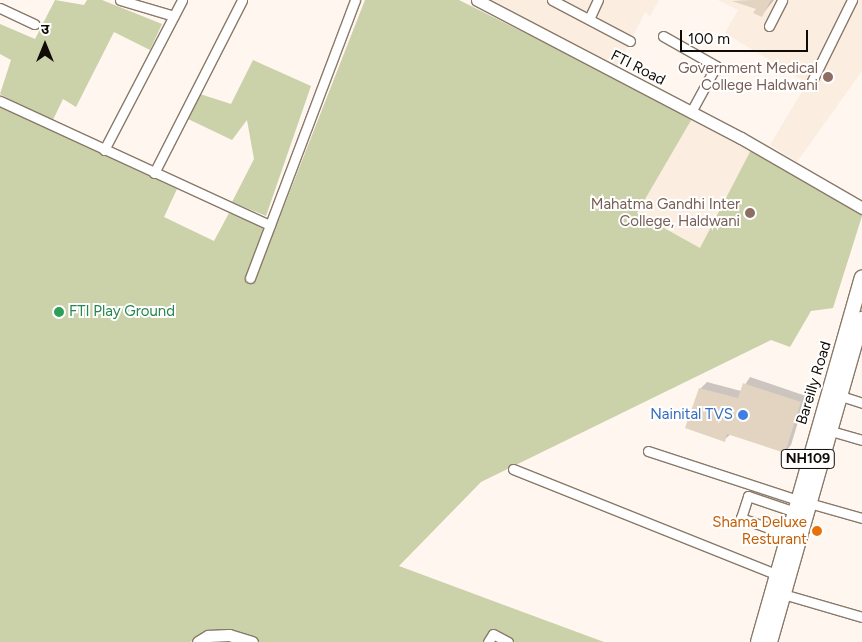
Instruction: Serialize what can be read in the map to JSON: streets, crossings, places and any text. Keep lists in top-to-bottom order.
{
  "streets": {
    "highway": ["Bareilly Road", "NH109"],
    "main road": ["FTI Road"]
  },
  "places": [
    "Government Medical College Haldwani",
    "Mahatma Gandhi Inter College, Haldwani",
    "FTI Play Ground",
    "Nainital TVS",
    "Shama Deluxe Resturant"
  ],
  "scale_bar": "100 m",
  "north": "top"
}
